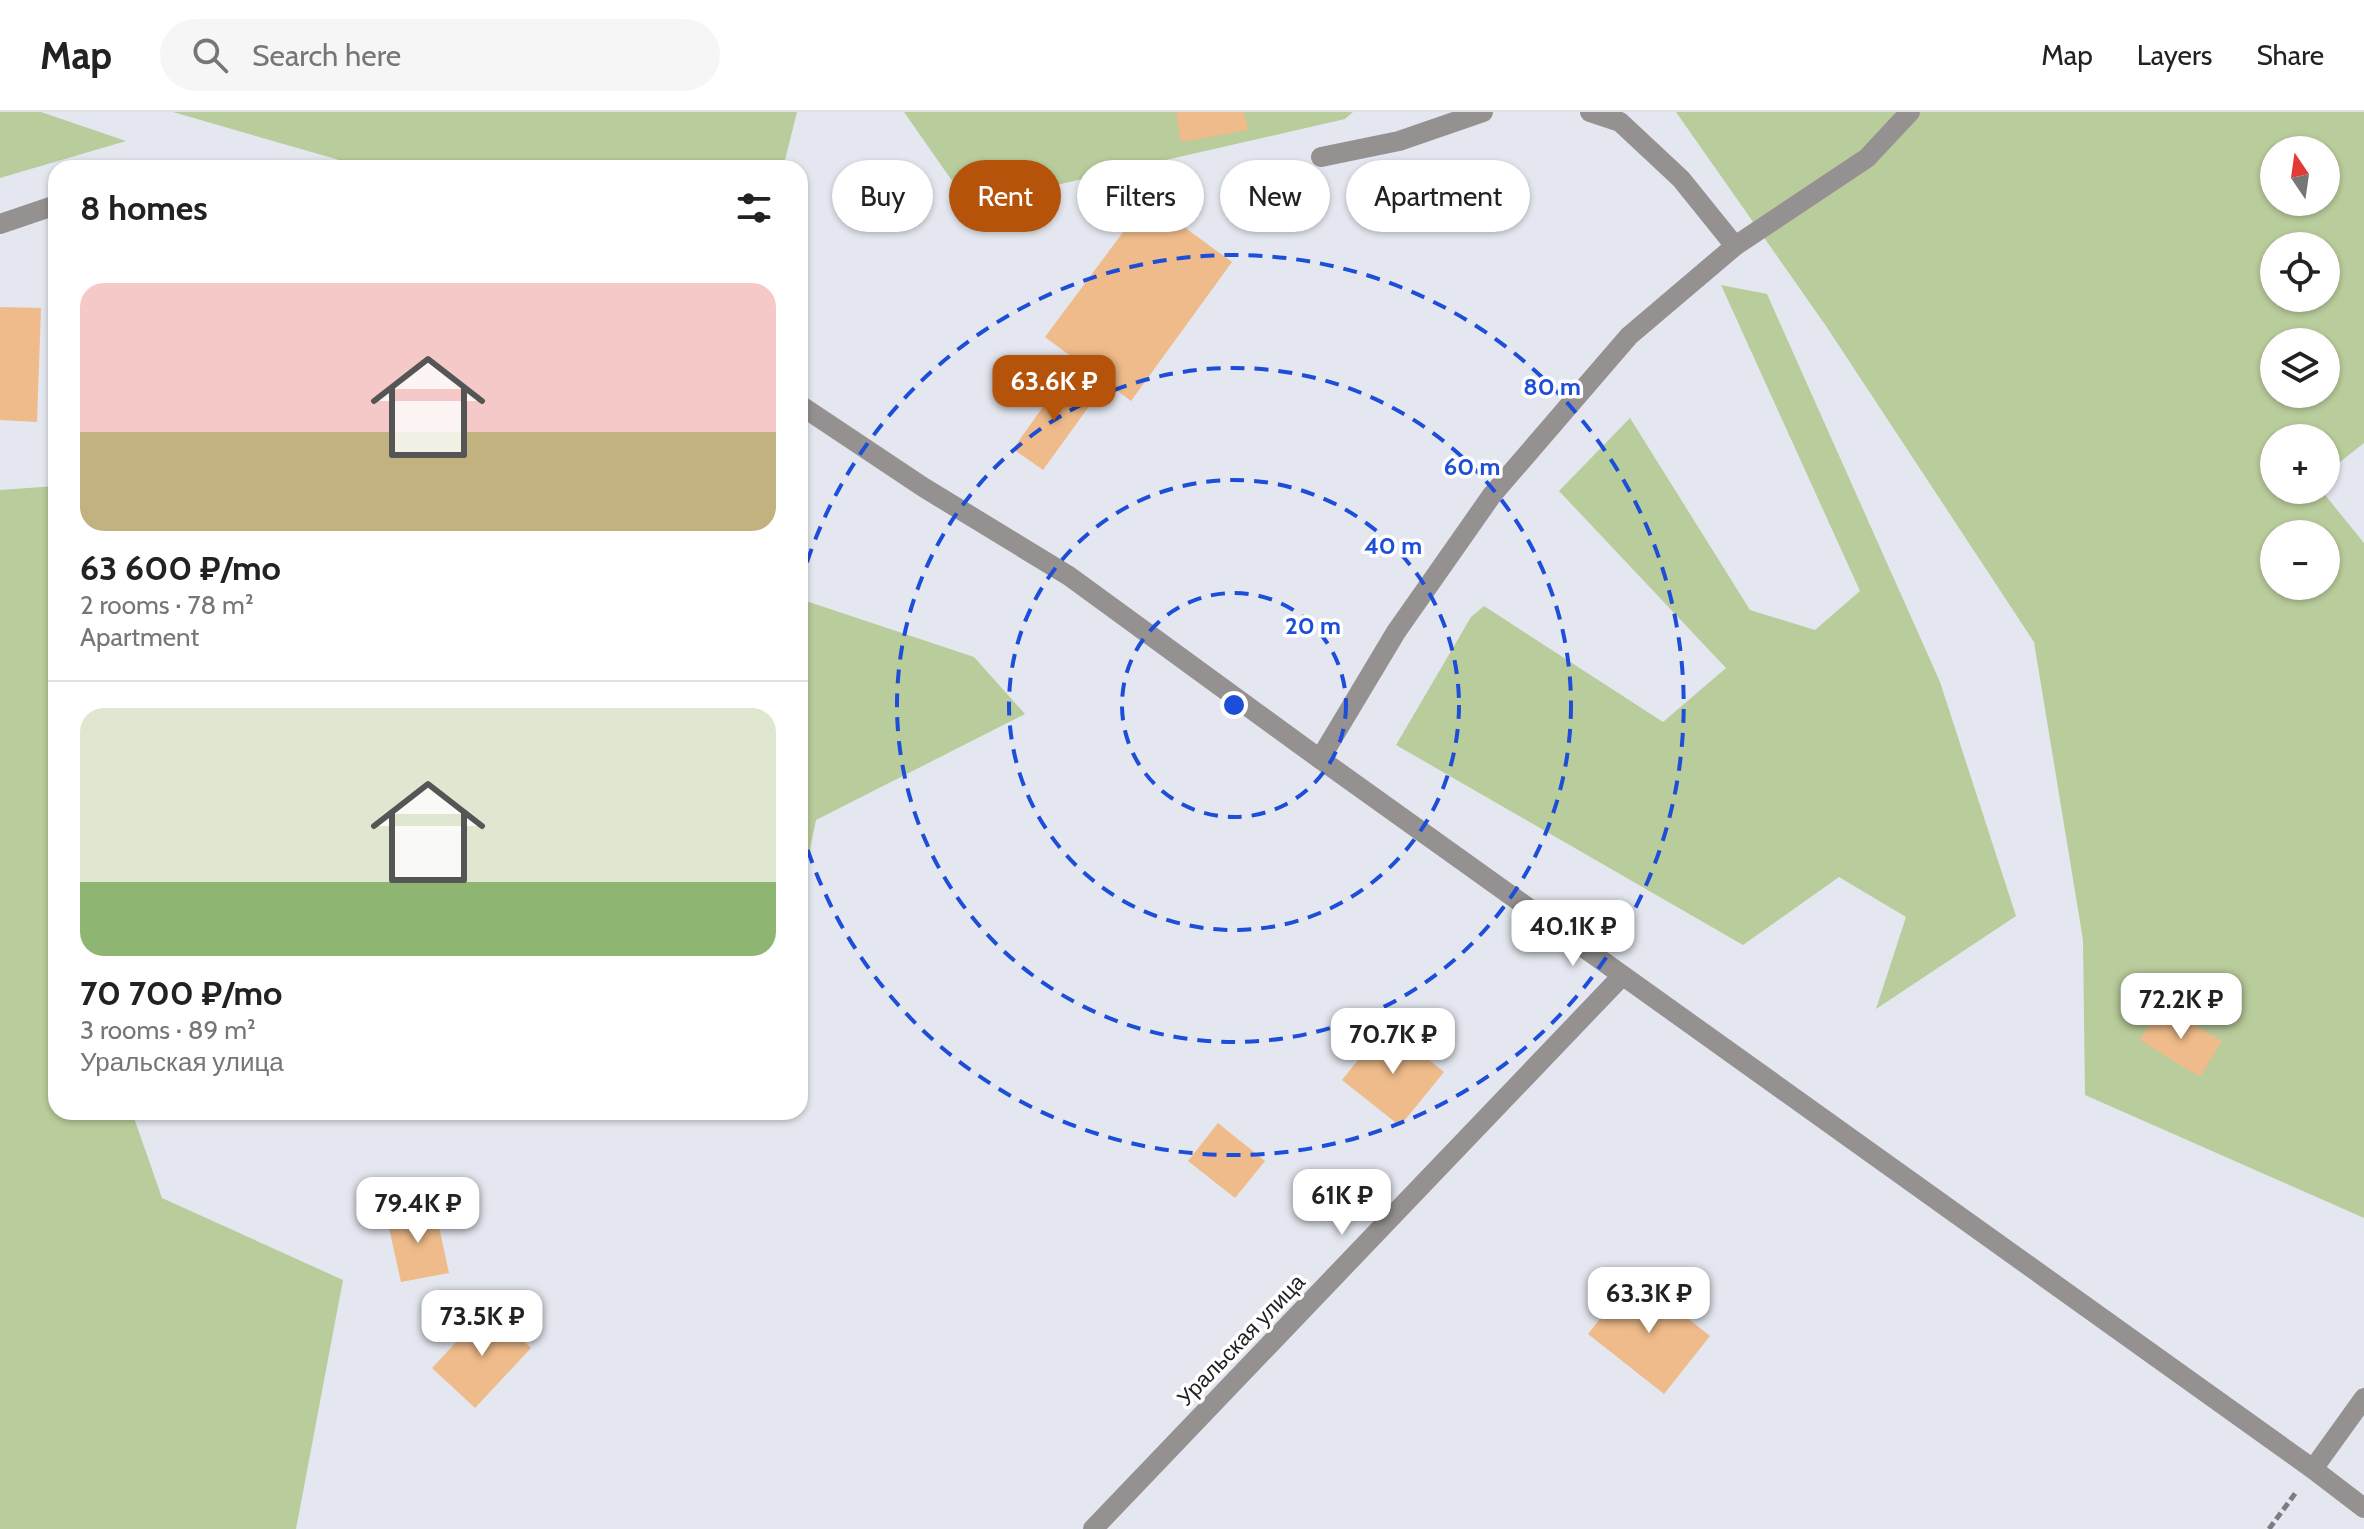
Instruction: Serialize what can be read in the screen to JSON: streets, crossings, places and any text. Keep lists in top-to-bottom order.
{
  "streets": {
    "street": ["Уральская улица"]
  },
  "north": "top",
  "page": {
    "header": "Map",
    "search": "Search here",
    "nav": ["Map", "Layers", "Share"],
    "map_buttons": ["+", "−"],
    "chip": [
      "Buy",
      "Rent",
      "Filters",
      "New",
      "Apartment"
    ],
    "heading": "8 homes",
    "list": [
      {
        "name": "63 600 ₽/mo",
        "note": "2 rooms · 78 m² · Apartment"
      },
      {
        "name": "70 700 ₽/mo",
        "note": "3 rooms · 89 m² · Уральская улица"
      }
    ],
    "price": [
      "63.6K ₽",
      "40.1K ₽",
      "72.2K ₽",
      "70.7K ₽",
      "61K ₽",
      "79.4K ₽",
      "63.3K ₽",
      "73.5K ₽"
    ]
  },
  "rings": [
    "80 m",
    "60 m",
    "40 m",
    "20 m"
  ]
}
